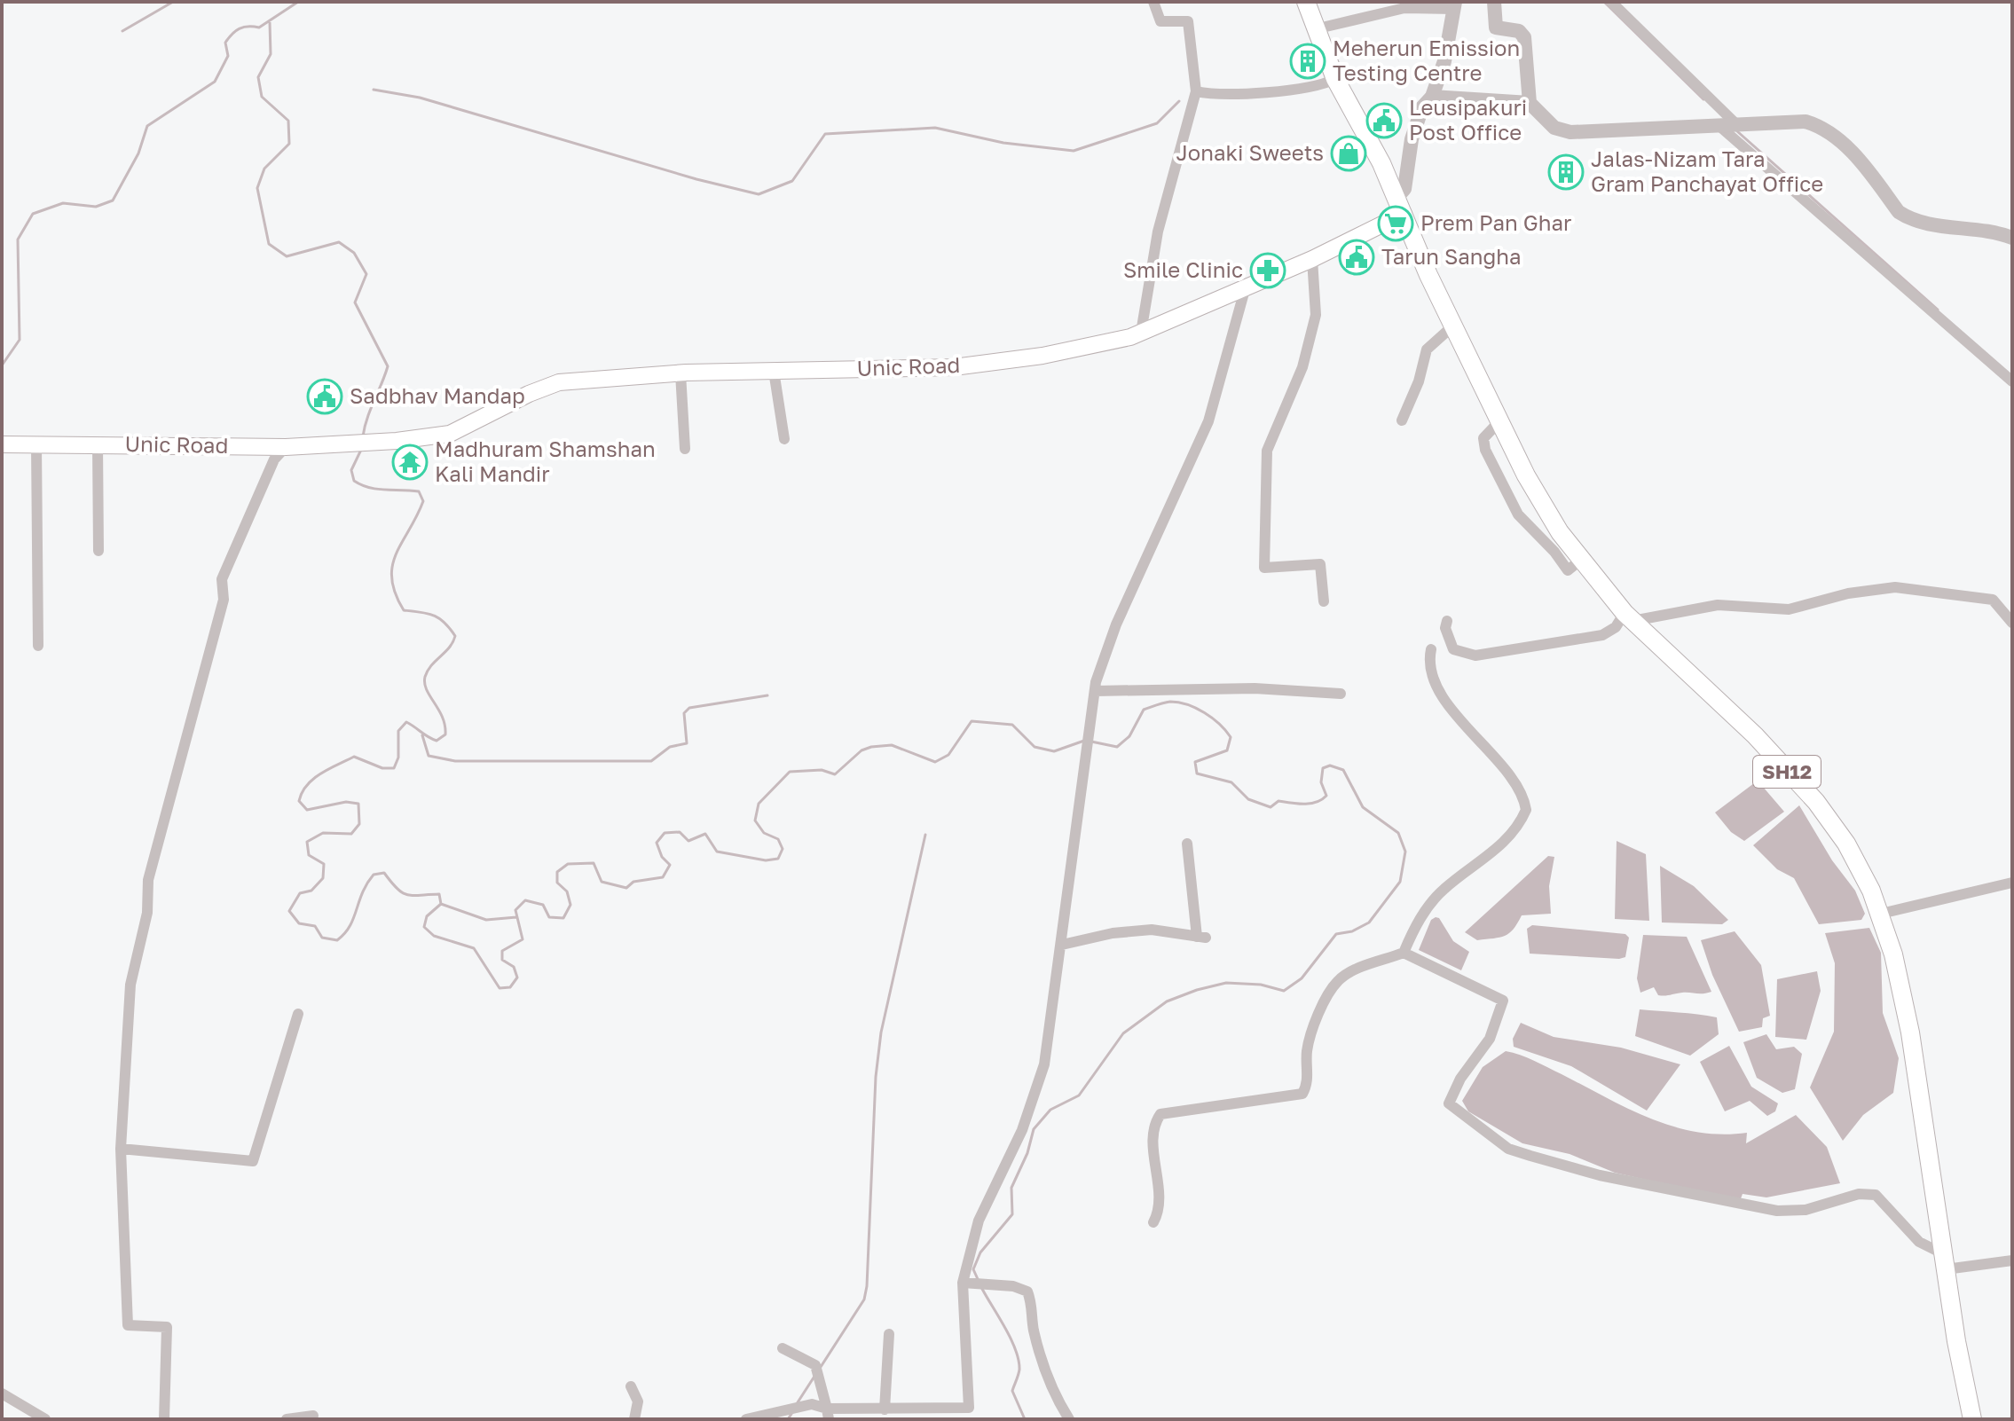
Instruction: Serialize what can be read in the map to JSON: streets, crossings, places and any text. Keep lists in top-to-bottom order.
{
  "streets": {
    "main road": ["Unic Road", "SH12"]
  },
  "crossings": [
    ["Unic Road", "SH12"]
  ],
  "places": {
    "building": ["Meherun Emission Testing Centre", "Jalas-Nizam Tara Gram Panchayat Office"],
    "public building": ["Leusipakuri Post Office", "Tarun Sangha", "Sadbhav Mandap"],
    "shop": ["Jonaki Sweets"],
    "supermarket": ["Prem Pan Ghar"],
    "pharmacy": ["Smile Clinic"],
    "temple": ["Madhuram Shamshan Kali Mandir"]
  }
}
